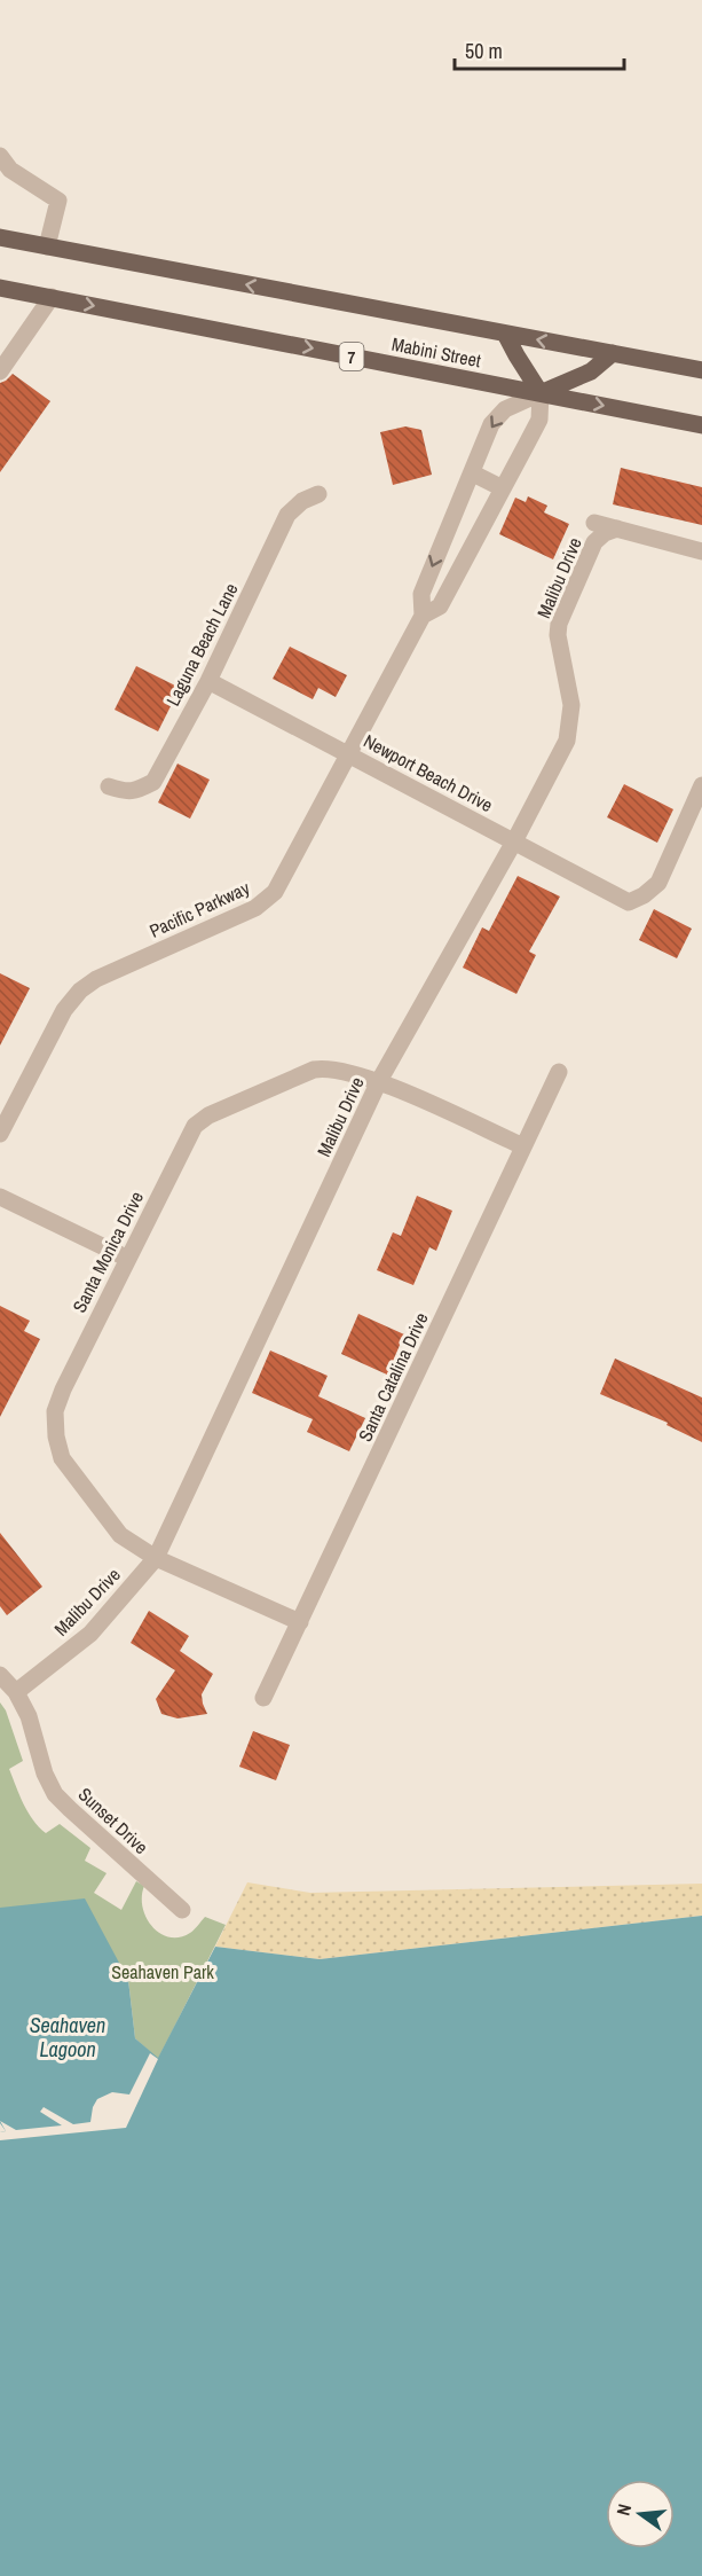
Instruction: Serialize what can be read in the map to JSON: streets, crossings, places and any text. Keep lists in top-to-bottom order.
{
  "streets": {
    "main road": ["Mabini Street", "7"],
    "street": [
      "Malibu Drive",
      "Laguna Beach Lane",
      "Newport Beach Drive",
      "Pacific Parkway",
      "Santa Monica Drive",
      "Santa Catalina Drive",
      "Sunset Drive"
    ]
  },
  "crossings": [
    ["Mabini Street", "Pacific Parkway"],
    ["Malibu Drive", "Newport Beach Drive"],
    ["Malibu Drive", "Santa Monica Drive"],
    ["Malibu Drive", "Sunset Drive"],
    ["Laguna Beach Lane", "Newport Beach Drive"],
    ["Newport Beach Drive", "Pacific Parkway"],
    ["Santa Monica Drive", "Santa Catalina Drive"]
  ],
  "water": ["Seahaven Lagoon"],
  "parks": ["Seahaven Park"],
  "scale_bar": "50 m",
  "north": "left"
}
